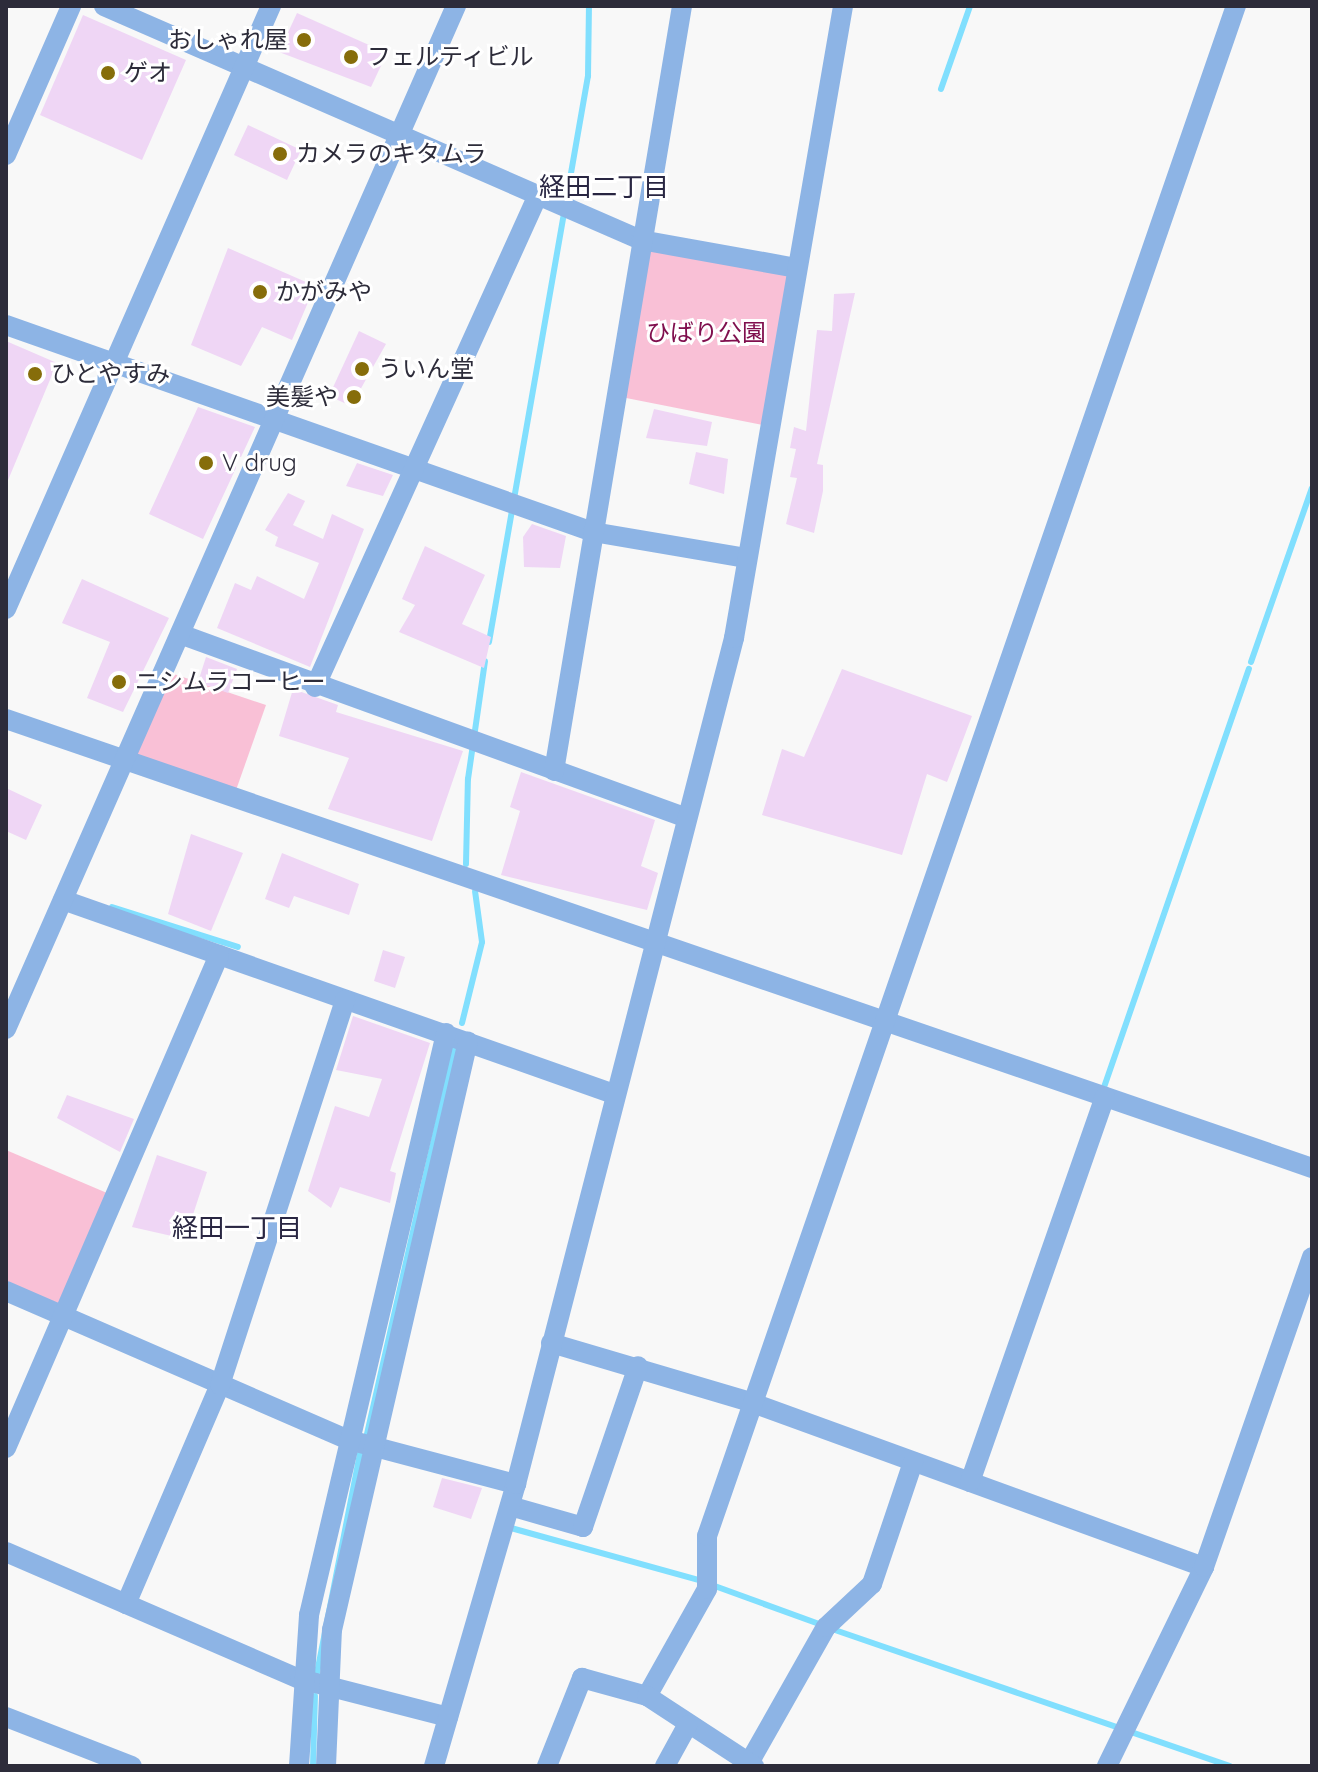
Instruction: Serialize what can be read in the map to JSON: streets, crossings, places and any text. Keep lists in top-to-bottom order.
{
  "districts": ["経田二丁目", "経田一丁目"],
  "parks": ["ひばり公園"],
  "places": [
    "おしゃれ屋",
    "フェルティビル",
    "ゲオ",
    "カメラのキタムラ",
    "かがみや",
    "ういん堂",
    "ひとやすみ",
    "美髪や",
    "V drug",
    "ニシムラコーヒー"
  ]
}
